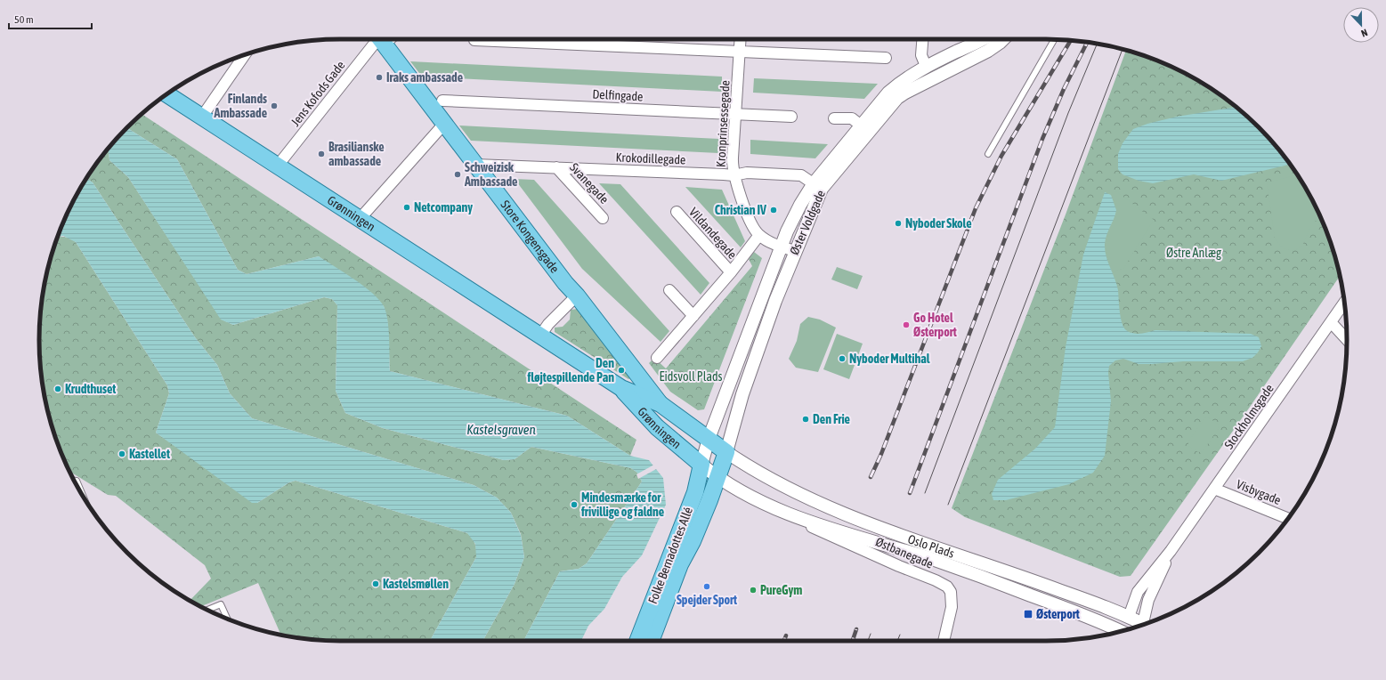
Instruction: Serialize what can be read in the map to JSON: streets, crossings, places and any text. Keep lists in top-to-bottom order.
{
  "streets": {
    "main road": ["Grønningen", "Store Kongensgade", "Folke Bernadottes Allé"],
    "street": [
      "Jens Kofods Gade",
      "Delfingade",
      "Kronprinsessegade",
      "Krokodillegade",
      "Svanegade",
      "Øster Voldgade",
      "Vildandegade",
      "Stockholmsgade",
      "Visbygade",
      "Oslo Plads",
      "Østbanegade"
    ]
  },
  "crossings": [
    ["Jens Kofods Gade", "Grønningen"],
    ["Delfingade", "Kronprinsessegade"],
    ["Kronprinsessegade", "Krokodillegade"],
    ["Krokodillegade", "Svanegade"],
    ["Krokodillegade", "Øster Voldgade"],
    ["Krokodillegade", "Store Kongensgade"],
    ["Grønningen", "Øster Voldgade"],
    ["Grønningen", "Store Kongensgade"],
    ["Grønningen", "Oslo Plads"],
    ["Grønningen", "Folke Bernadottes Allé"],
    ["Øster Voldgade", "Oslo Plads"],
    ["Øster Voldgade", "Folke Bernadottes Allé"],
    ["Stockholmsgade", "Visbygade"],
    ["Stockholmsgade", "Oslo Plads"],
    ["Oslo Plads", "Østbanegade"],
    ["Oslo Plads", "Folke Bernadottes Allé"]
  ],
  "water": ["Kastelsgraven"],
  "parks": ["Østre Anlæg", "Eidsvoll Plads"],
  "places": {
    "other": [
      "Iraks ambassade",
      "Finlands Ambassade",
      "Brasilianske ambassade",
      "Schweizisk Ambassade",
      "Netcompany",
      "Christian IV",
      "Nyboder Skole",
      "Go Hotel Østerport",
      "Nyboder Multihal",
      "Den fløjtespillende Pan",
      "Krudthuset",
      "Den Frie",
      "Kastellet",
      "Mindesmærke for frivillige og faldne",
      "Kastelsmøllen",
      "Spejder Sport",
      "PureGym"
    ],
    "transit": ["Østerport"]
  },
  "scale_bar": "50 m",
  "north": "bottom"
}
